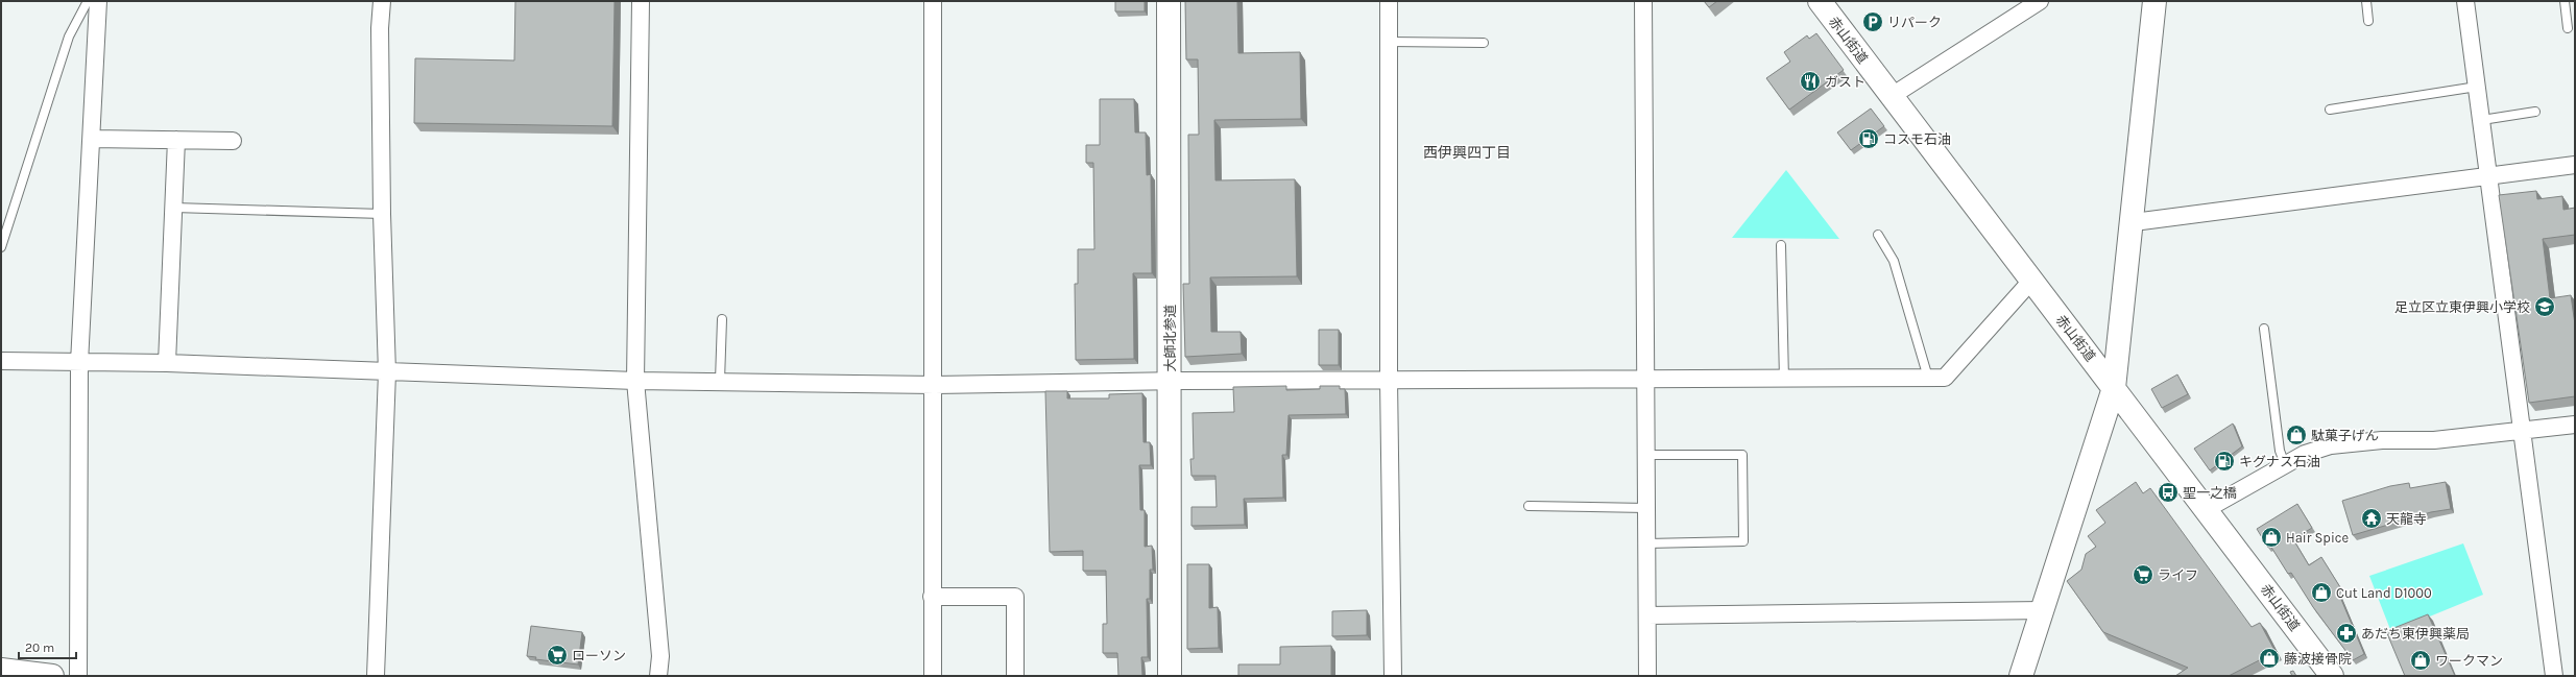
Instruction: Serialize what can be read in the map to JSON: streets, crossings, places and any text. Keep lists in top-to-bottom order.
{
  "streets": {
    "street": ["赤山街道", "大師北参道"]
  },
  "districts": ["西伊興四丁目"],
  "places": {
    "parking": ["リパーク"],
    "restaurant": ["ガスト"],
    "fuel station": ["コスモ石油", "キグナス石油"],
    "school or university": ["足立区立東伊興小学校"],
    "shop": [
      "駄菓子げん",
      "Hair Spice",
      "Cut Land D1000",
      "藤波接骨院",
      "ワークマン"
    ],
    "bus stop": ["聖一之橋"],
    "temple": ["天龍寺"],
    "supermarket": ["ライフ", "ローソン"],
    "pharmacy": ["あだち東伊興薬局"]
  },
  "scale_bar": "20 m"
}
